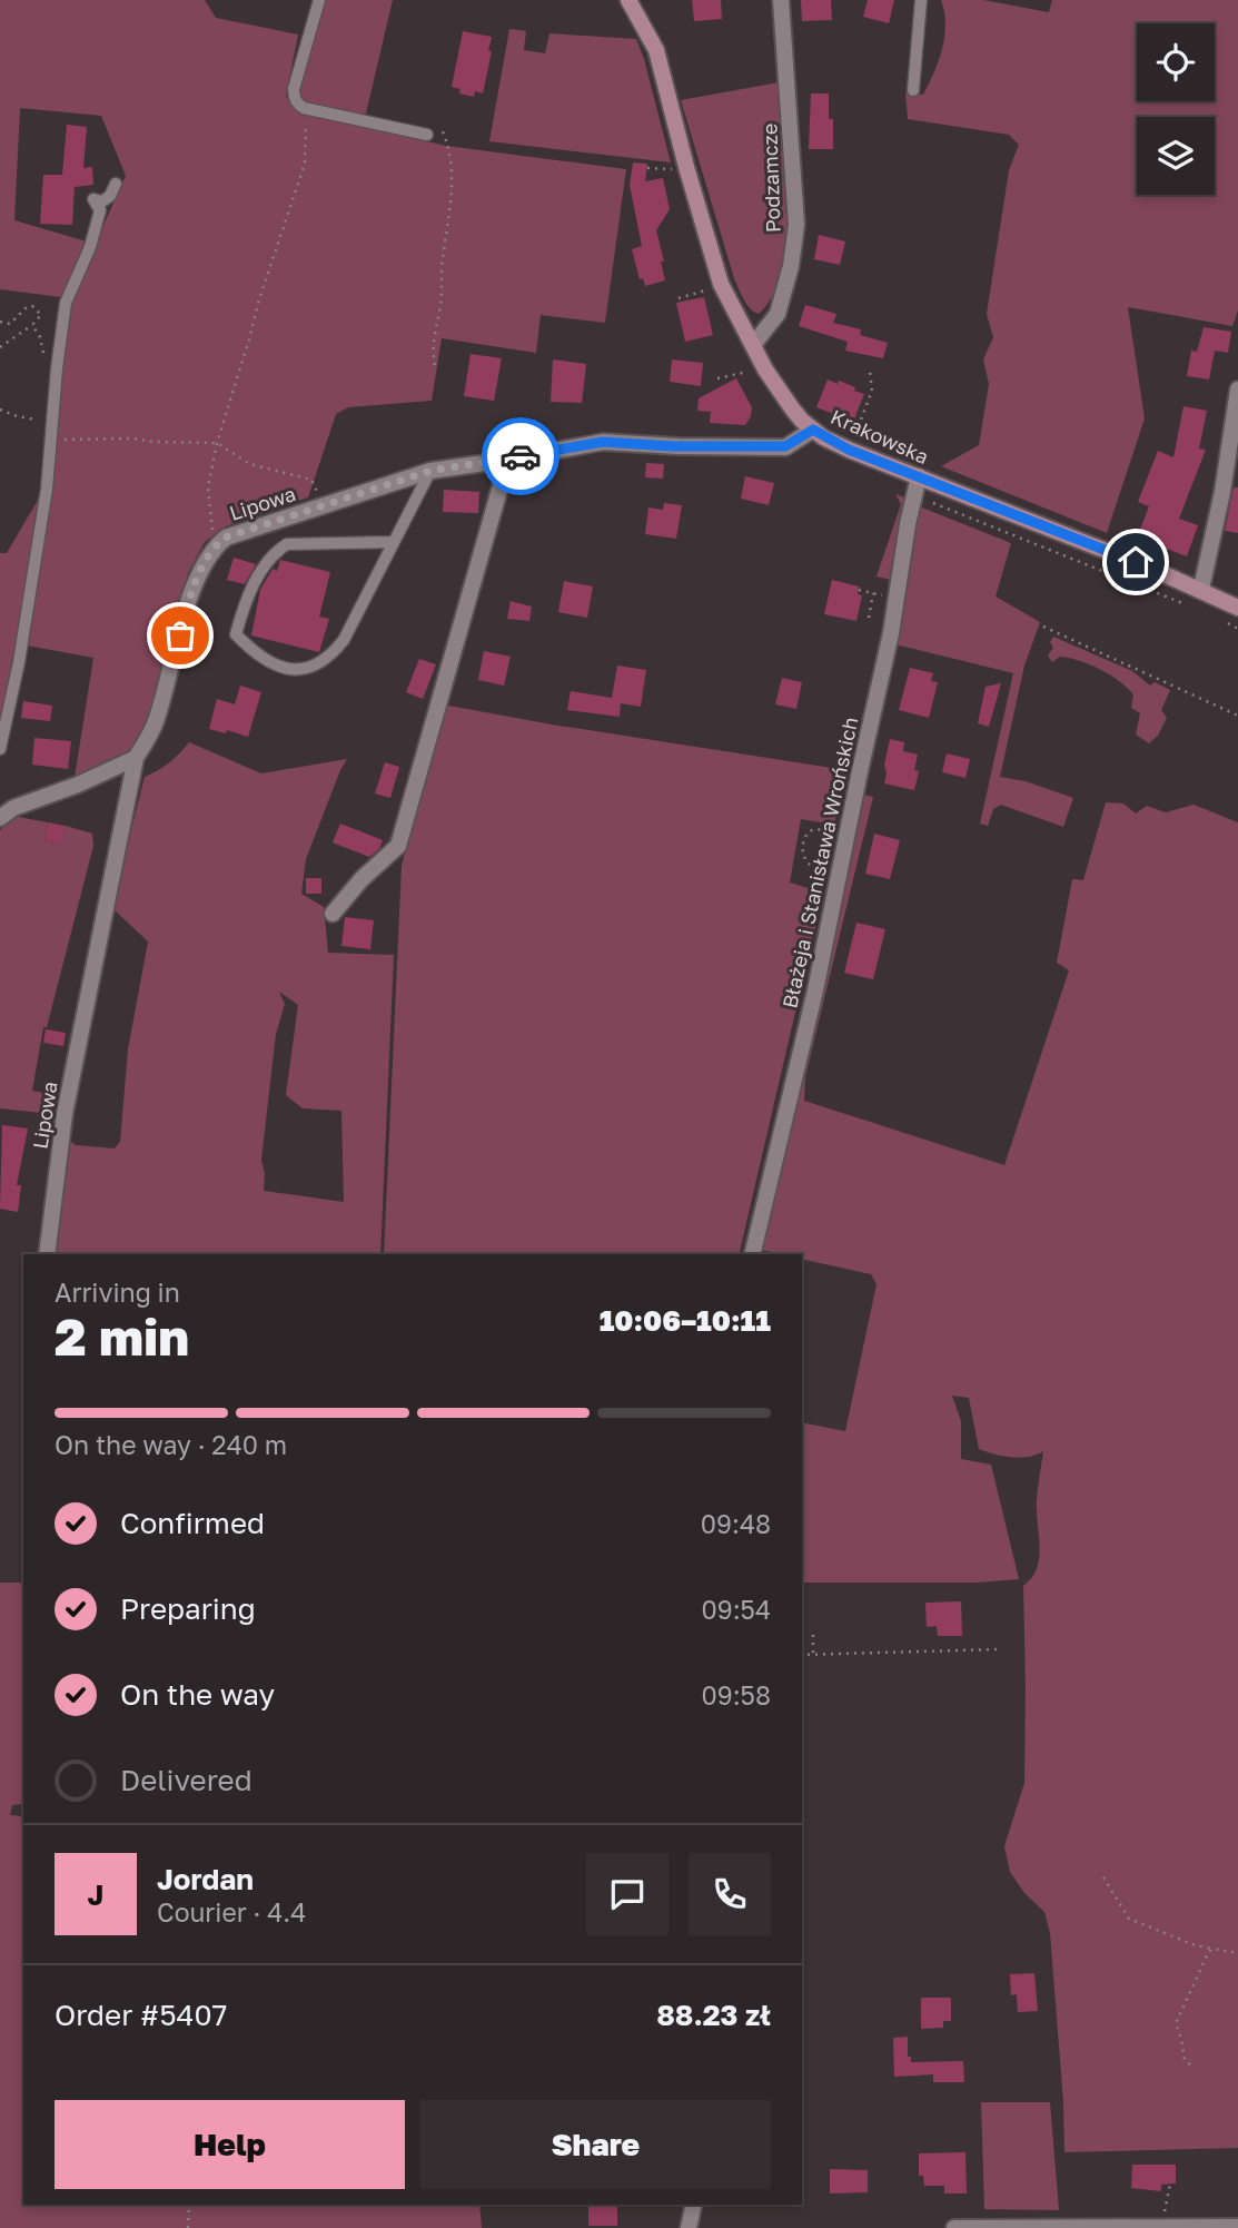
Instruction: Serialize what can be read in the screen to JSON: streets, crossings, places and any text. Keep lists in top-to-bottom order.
{
  "streets": {
    "street": [
      "Podzamcze",
      "Krakowska",
      "Lipowa",
      "Błażeja i Stanisława Wrońskich"
    ]
  },
  "crossings": [
    ["Podzamcze", "Krakowska"],
    ["Krakowska", "Lipowa"],
    ["Krakowska", "Błażeja i Stanisława Wrońskich"]
  ],
  "page": {
    "heading": ["2 min", "Arriving in", "10:06–10:11"],
    "panel": [
      "Jordan",
      "Courier · 4.4",
      "Order #5407",
      "88.23 zł"
    ],
    "bar": "On the way · 240 m",
    "list": [
      ["Confirmed", "09:48"],
      ["Preparing", "09:54"],
      ["On the way", "09:58"],
      "Delivered"
    ],
    "round": "J",
    "buttons": ["Help", "Share"]
  }
}
